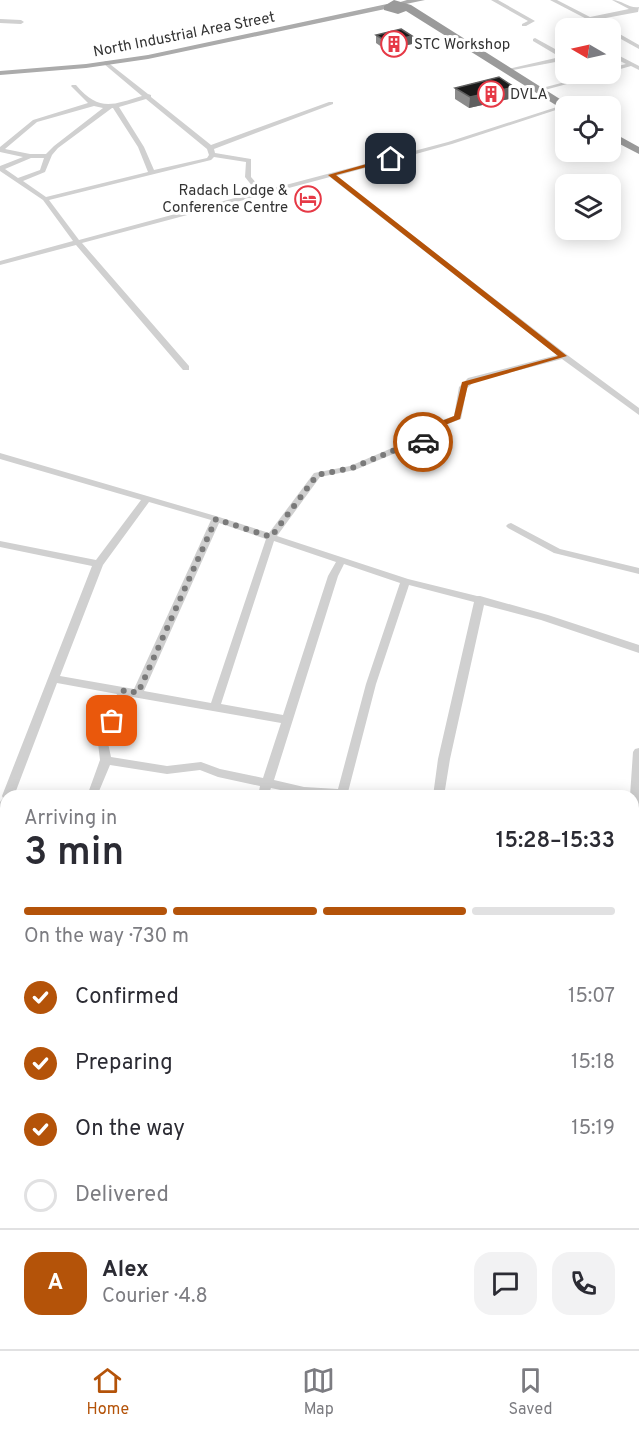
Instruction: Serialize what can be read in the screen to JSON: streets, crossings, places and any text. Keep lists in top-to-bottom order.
{
  "streets": {
    "main road": ["North Industrial Area Street"]
  },
  "places": {
    "building": ["STC Workshop", "DVLA"],
    "hotel": ["Radach Lodge & Conference Centre"]
  },
  "north": "left",
  "page": {
    "heading": ["3 min", "Arriving in", "15:28–15:33"],
    "panel": ["Alex", "Courier · 4.8"],
    "bar": "On the way · 730 m",
    "list": [
      ["Confirmed", "15:07"],
      ["Preparing", "15:18"],
      ["On the way", "15:19"],
      "Delivered"
    ],
    "round": "A",
    "tabs": ["Home", "Map", "Saved"]
  }
}
